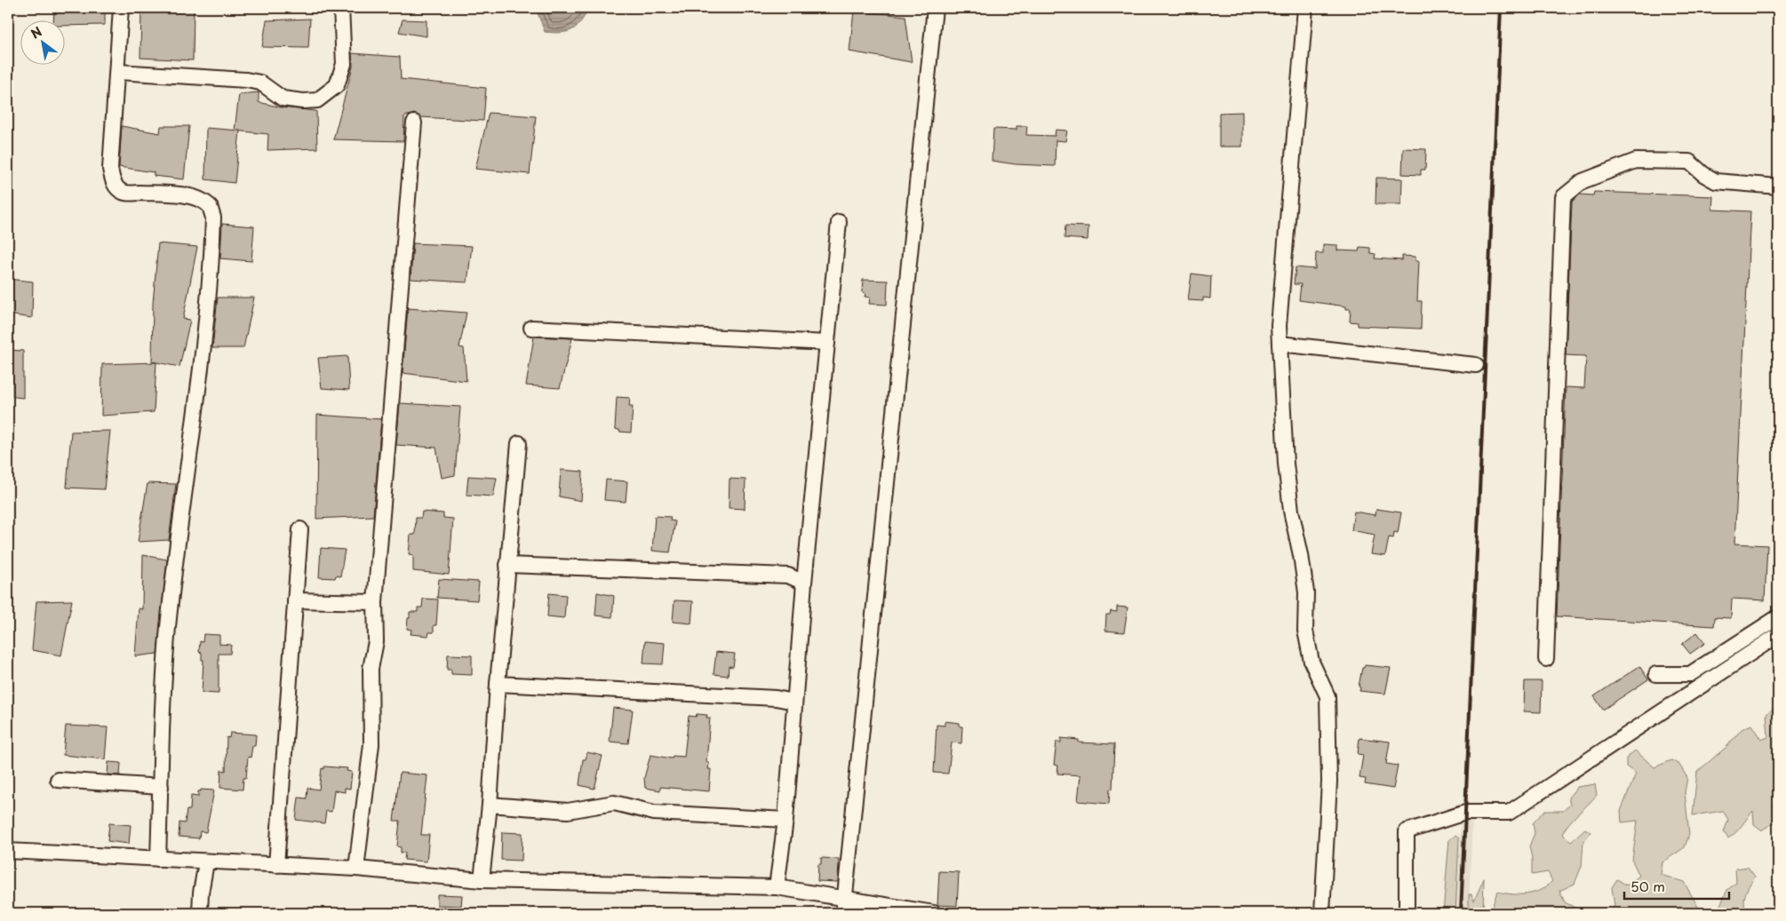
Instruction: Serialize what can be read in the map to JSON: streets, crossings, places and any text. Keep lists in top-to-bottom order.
{
  "scale_bar": "50 m",
  "north": "top left"
}
